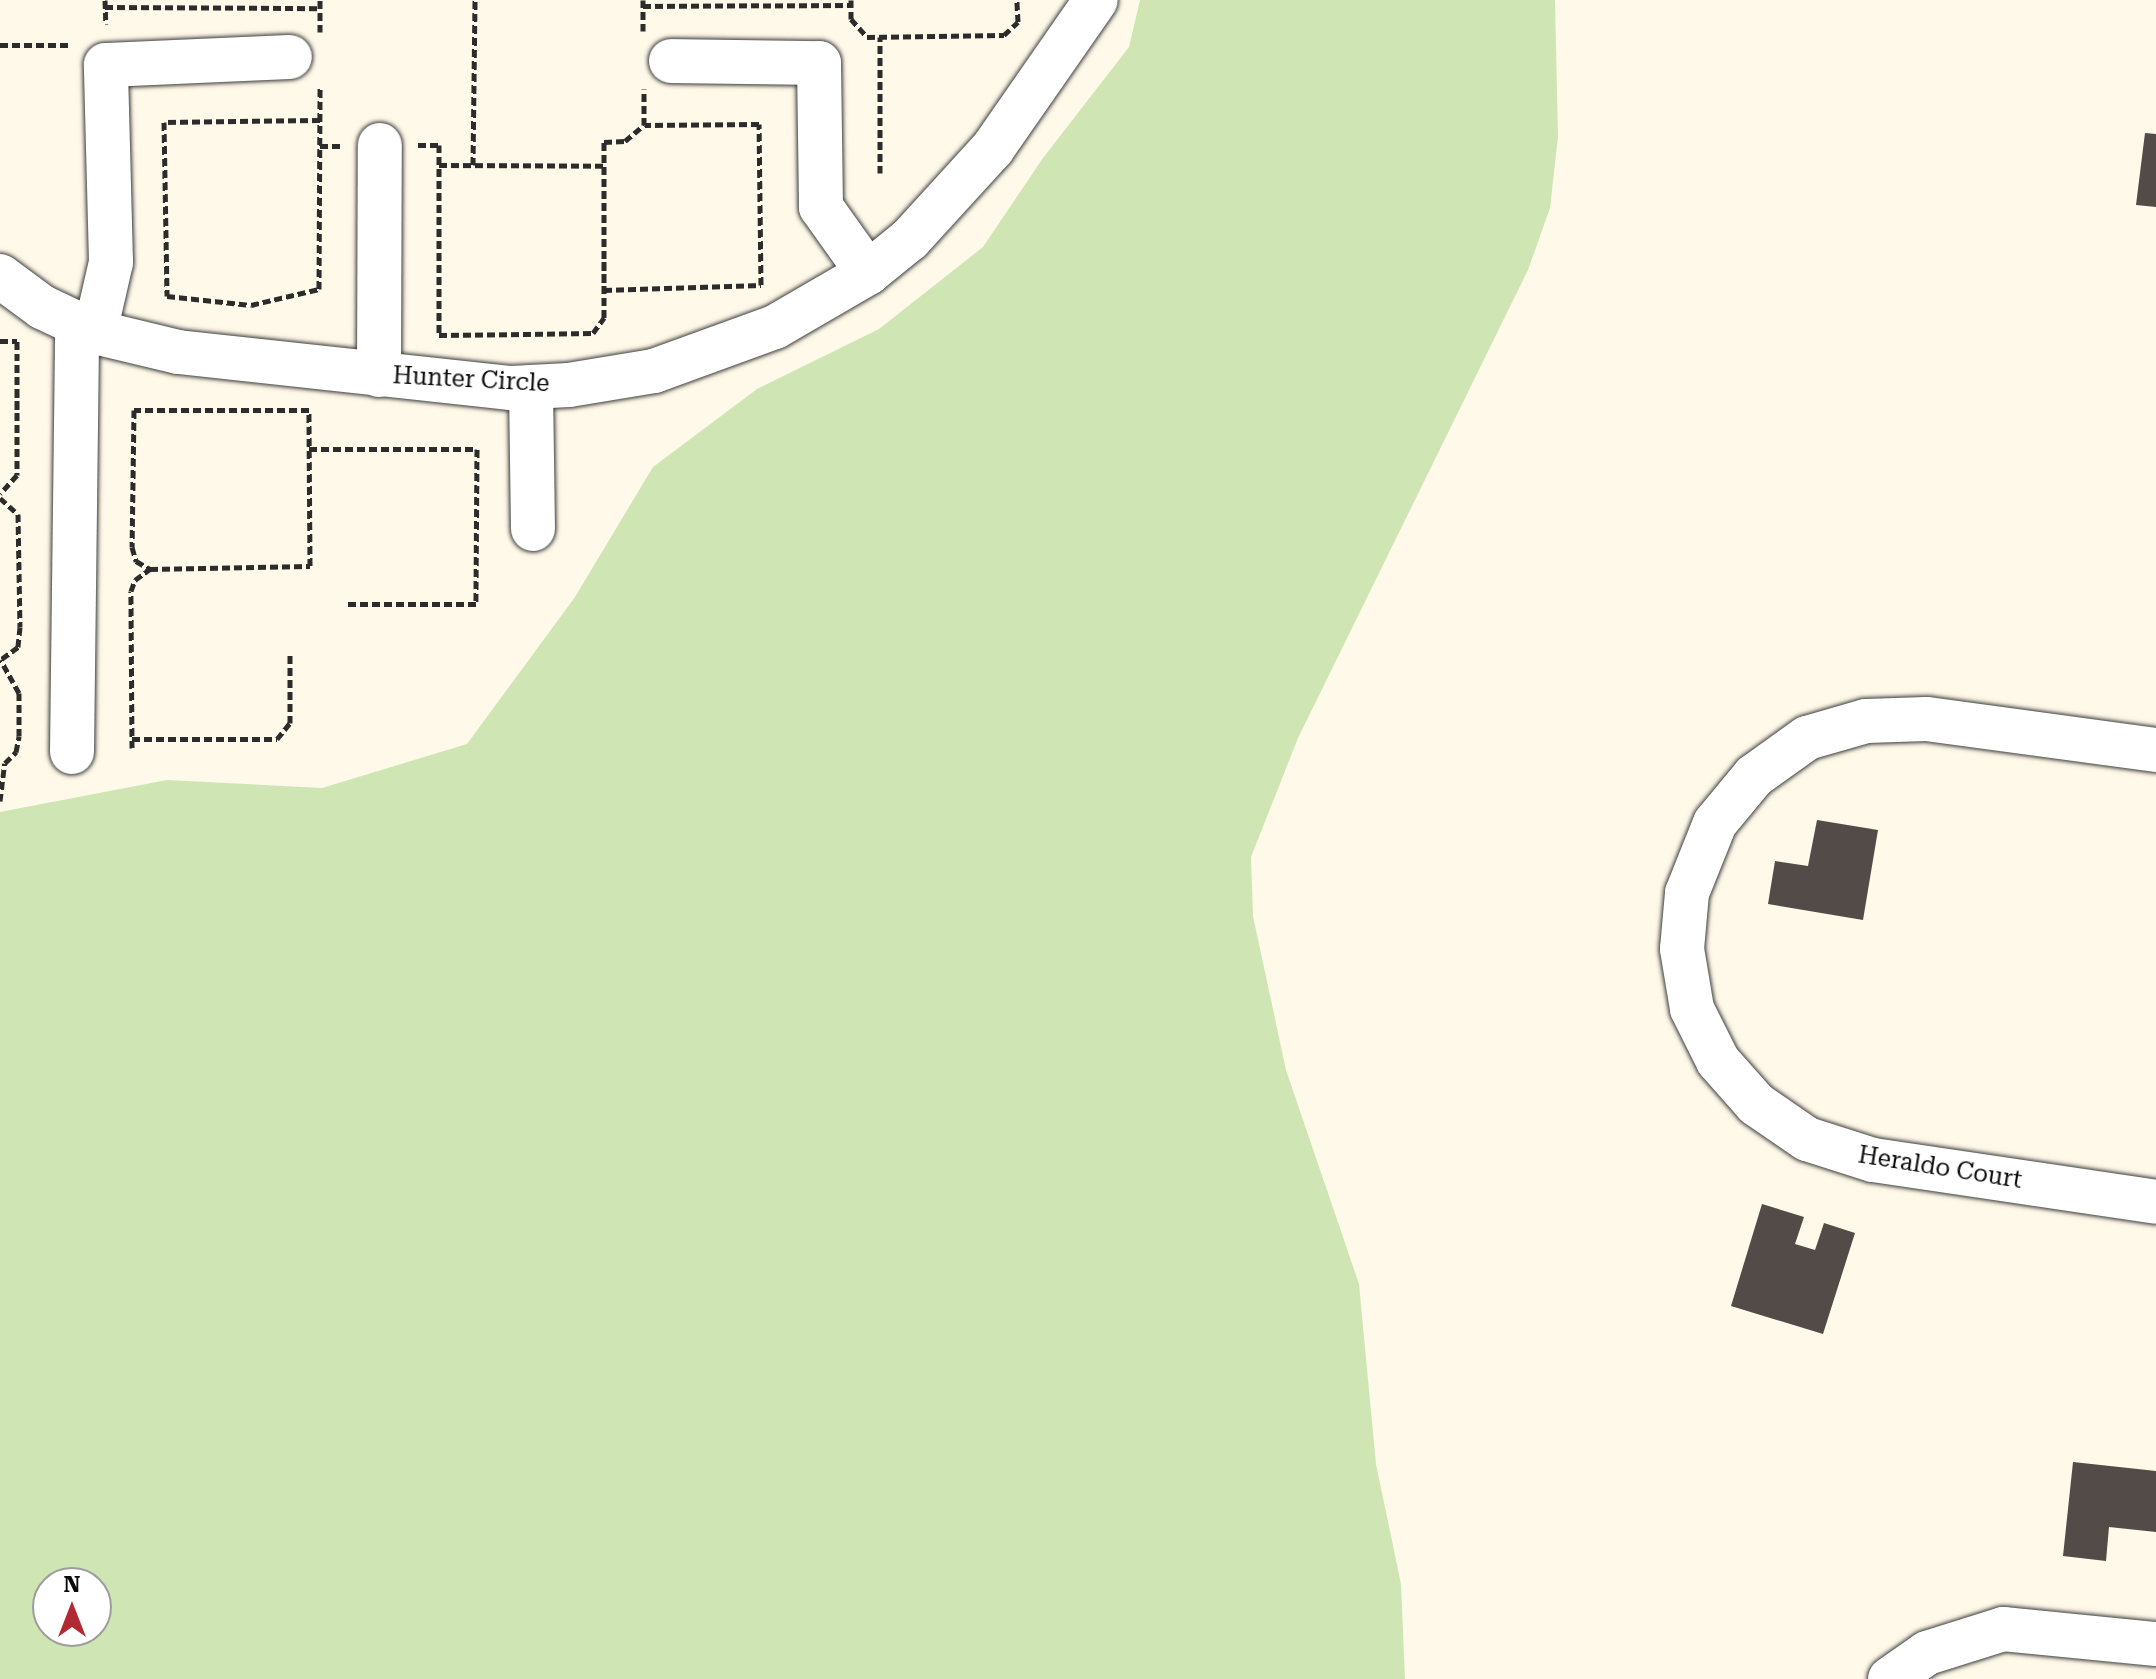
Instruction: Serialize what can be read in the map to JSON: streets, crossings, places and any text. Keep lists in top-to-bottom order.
{
  "streets": {
    "street": ["Hunter Circle", "Heraldo Court"]
  },
  "north": "top"
}
